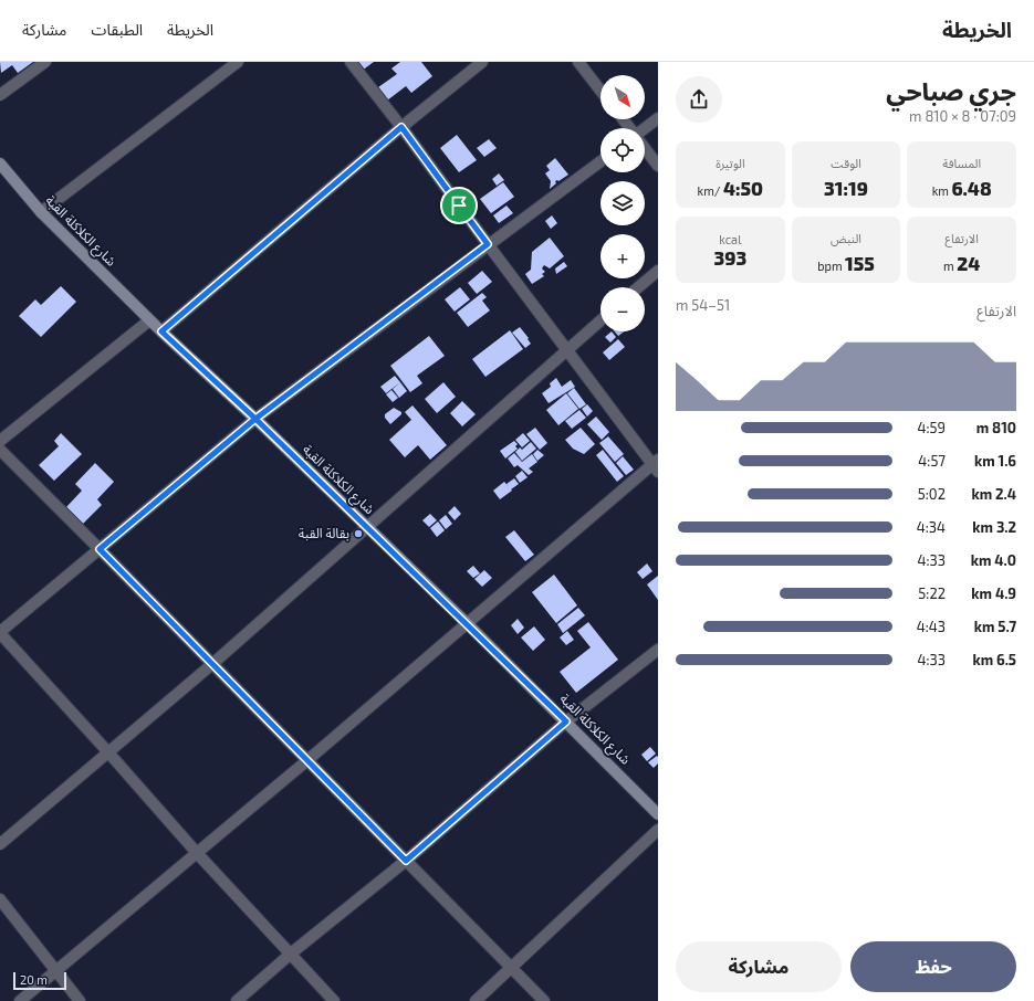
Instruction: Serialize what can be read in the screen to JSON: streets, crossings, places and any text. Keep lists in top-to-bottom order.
{
  "streets": {
    "street": ["شارع الكلاكلة القبة"]
  },
  "places": ["بقالة القبة"],
  "scale_bar": "20 m",
  "north": "bottom right",
  "page": {
    "header": "الخريطة",
    "nav": ["الخريطة", "الطبقات", "مشاركة"],
    "heading": ["جري صباحي", "07:09 · 8 × 810 m"],
    "map_buttons": ["+", "−"],
    "stats": [
      ["المسافة", "6.48 km"],
      ["الوقت", "31:19"],
      ["الوتيرة", "4:50 /km"],
      ["الارتفاع", "24 m"],
      ["النبض", "155 bpm"],
      ["kcal", "393"]
    ],
    "chart": ["الارتفاع", "51–54 m"],
    "list": [
      {
        "name": "810 m",
        "note": "4:59"
      },
      {
        "name": "1.6 km",
        "note": "4:57"
      },
      {
        "name": "2.4 km",
        "note": "5:02"
      },
      {
        "name": "3.2 km",
        "note": "4:34"
      },
      {
        "name": "4.0 km",
        "note": "4:33"
      },
      {
        "name": "4.9 km",
        "note": "5:22"
      },
      {
        "name": "5.7 km",
        "note": "4:43"
      },
      {
        "name": "6.5 km",
        "note": "4:33"
      }
    ],
    "buttons": ["حفظ", "مشاركة"],
    "scale": "20 m"
  }
}
